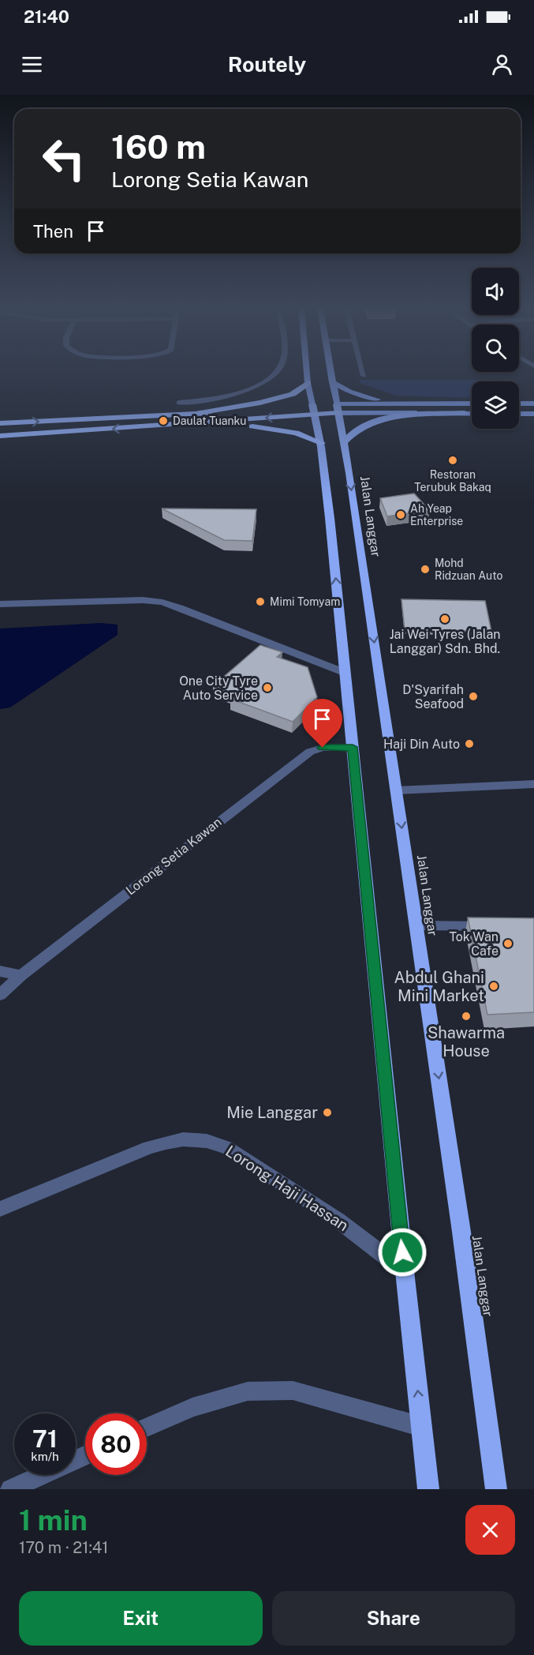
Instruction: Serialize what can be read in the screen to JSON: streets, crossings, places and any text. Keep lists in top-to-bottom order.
{
  "streets": {
    "highway": ["Jalan Langgar"],
    "street": ["Lorong Setia Kawan", "Lorong Haji Hassan"]
  },
  "crossings": [
    ["Jalan Langgar", "Lorong Setia Kawan"],
    ["Jalan Langgar", "Lorong Haji Hassan"]
  ],
  "places": [
    "Daulat Tuanku",
    "Restoran Terubuk Bakaq",
    "Ah Yeap Enterprise",
    "Mohd Ridzuan Auto",
    "Mimi Tomyam",
    "Jai Wei Tyres (Jalan Langgar) Sdn. Bhd.",
    "One City Tyre Auto Service",
    "D'Syarifah Seafood",
    "Haji Din Auto",
    "Tok Wan Cafe",
    "Abdul Ghani Mini Market",
    "Shawarma House",
    "Mie Langgar"
  ],
  "page": {
    "status": "21:40",
    "header": "Routely",
    "turn": ["160 m", "Lorong Setia Kawan"],
    "then": "Then",
    "speed": "71 km/h",
    "limit": "80",
    "heading": ["1 min", "170 m · 21:41"],
    "buttons": ["Exit", "Share"]
  }
}
